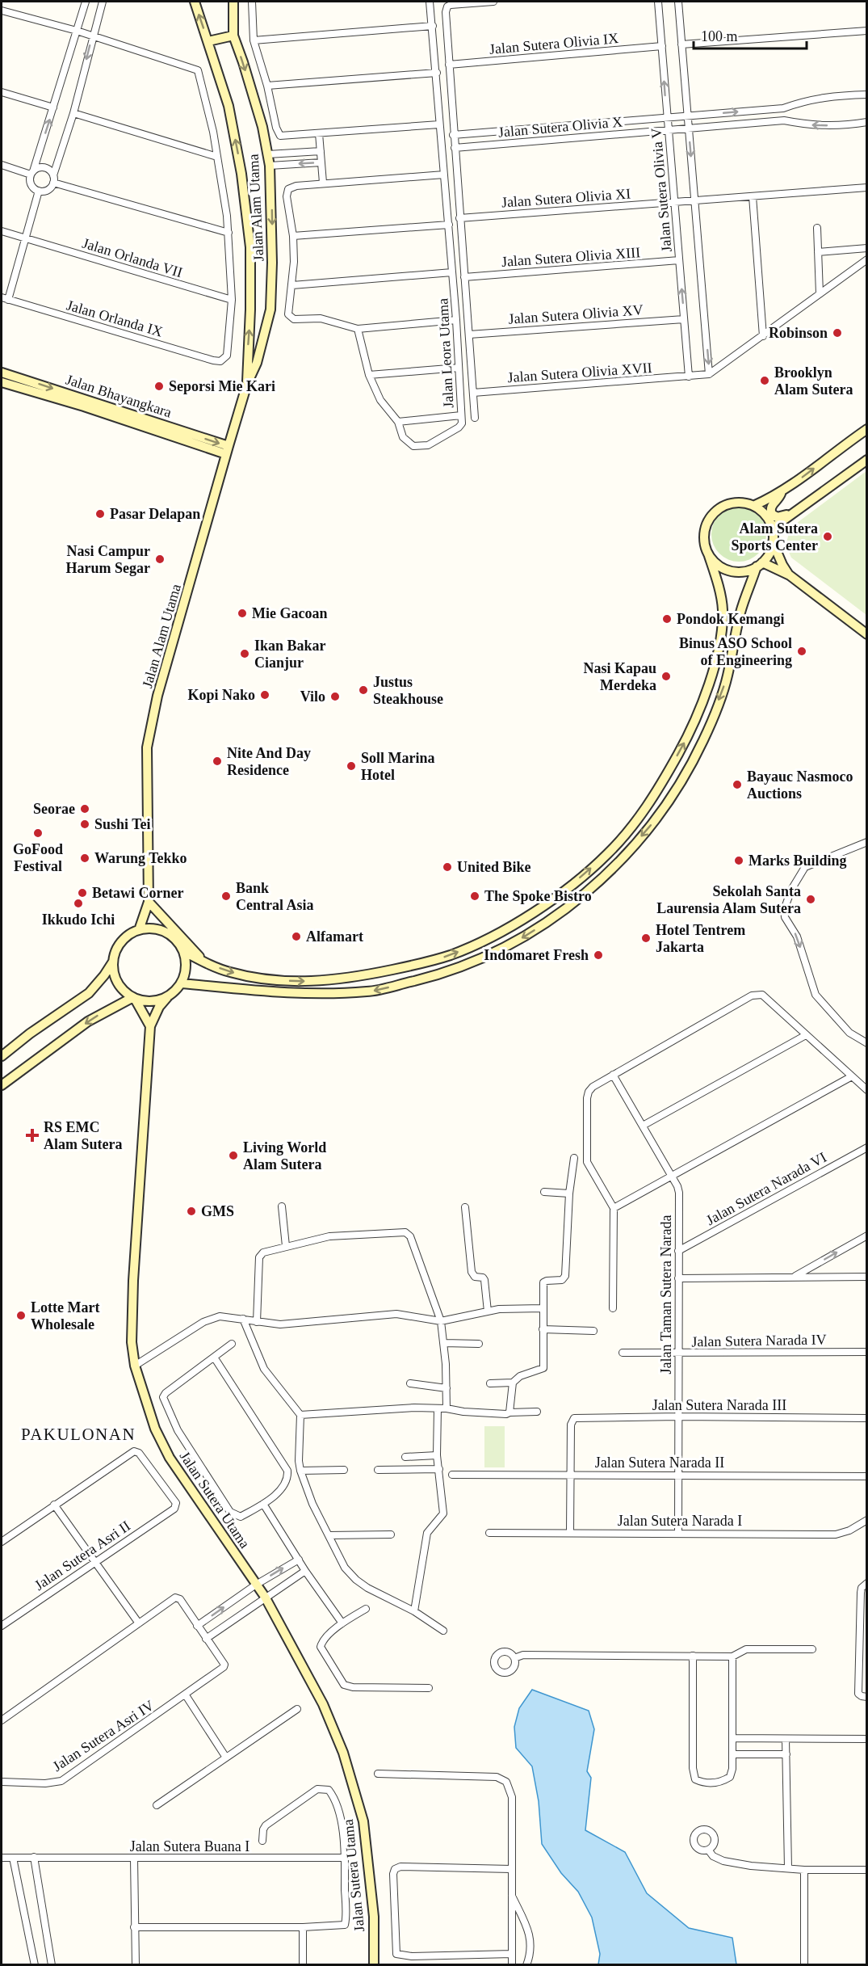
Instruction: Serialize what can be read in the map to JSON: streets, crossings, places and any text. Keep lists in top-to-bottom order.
{
  "streets": {
    "main road": ["Jalan Alam Utama", "Jalan Bhayangkara", "Jalan Sutera Utama"],
    "street": [
      "Jalan Sutera Olivia IX",
      "Jalan Sutera Olivia X",
      "Jalan Sutera Olivia V",
      "Jalan Sutera Olivia XI",
      "Jalan Sutera Olivia XIII",
      "Jalan Orlanda VII",
      "Jalan Sutera Olivia XV",
      "Jalan Orlanda IX",
      "Jalan Leora Utama",
      "Jalan Sutera Olivia XVII",
      "Jalan Sutera Narada VI",
      "Jalan Taman Sutera Narada",
      "Jalan Sutera Narada IV",
      "Jalan Sutera Narada III",
      "Jalan Sutera Narada II",
      "Jalan Sutera Narada I",
      "Jalan Sutera Asri II",
      "Jalan Sutera Asri IV",
      "Jalan Sutera Buana I"
    ]
  },
  "crossings": [
    ["Jalan Sutera Olivia IX", "Jalan Sutera Olivia V"],
    ["Jalan Sutera Olivia X", "Jalan Sutera Olivia V"],
    ["Jalan Sutera Olivia V", "Jalan Sutera Olivia XI"],
    ["Jalan Sutera Olivia V", "Jalan Sutera Olivia XIII"],
    ["Jalan Sutera Olivia V", "Jalan Sutera Olivia XV"],
    ["Jalan Sutera Olivia V", "Jalan Sutera Olivia XVII"],
    ["Jalan Alam Utama", "Jalan Bhayangkara"],
    ["Jalan Alam Utama", "Jalan Sutera Utama"],
    ["Jalan Orlanda VII", "Jalan Orlanda IX"],
    ["Jalan Sutera Narada VI", "Jalan Taman Sutera Narada"],
    ["Jalan Taman Sutera Narada", "Jalan Sutera Narada IV"],
    ["Jalan Taman Sutera Narada", "Jalan Sutera Narada III"],
    ["Jalan Taman Sutera Narada", "Jalan Sutera Narada II"],
    ["Jalan Taman Sutera Narada", "Jalan Sutera Narada I"],
    ["Jalan Sutera Narada III", "Jalan Sutera Narada II"]
  ],
  "districts": ["PAKULONAN"],
  "places": {
    "other": [
      "Robinson",
      "Brooklyn Alam Sutera",
      "Seporsi Mie Kari",
      "Pasar Delapan",
      "Alam Sutera Sports Center",
      "Nasi Campur Harum Segar",
      "Mie Gacoan",
      "Pondok Kemangi",
      "Binus ASO School of Engineering",
      "Ikan Bakar Cianjur",
      "Nasi Kapau Merdeka",
      "Justus Steakhouse",
      "Kopi Nako",
      "Vilo",
      "Nite And Day Residence",
      "Soll Marina Hotel",
      "Bayauc Nasmoco Auctions",
      "Seorae",
      "Sushi Tei",
      "GoFood Festival",
      "Warung Tekko",
      "Marks Building",
      "United Bike",
      "Betawi Corner",
      "Bank Central Asia",
      "The Spoke Bistro",
      "Sekolah Santa Laurensia Alam Sutera",
      "Ikkudo Ichi",
      "Alfamart",
      "Hotel Tentrem Jakarta",
      "Indomaret Fresh",
      "Living World Alam Sutera",
      "GMS",
      "Lotte Mart Wholesale"
    ],
    "health": ["RS EMC Alam Sutera"]
  },
  "scale_bar": "100 m"
}
